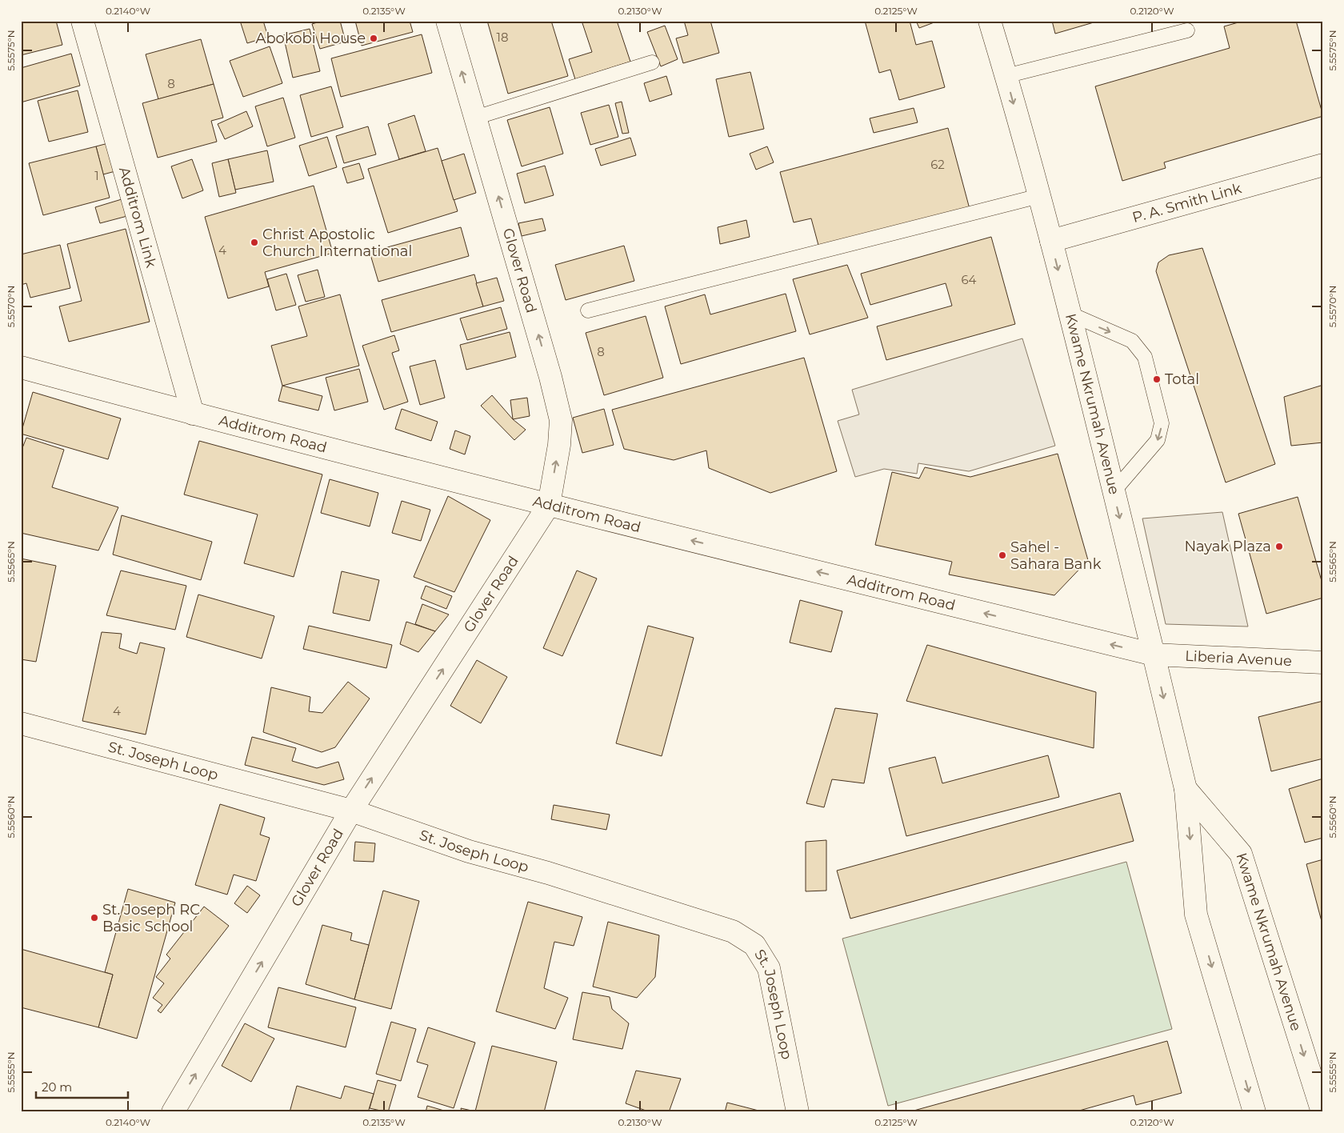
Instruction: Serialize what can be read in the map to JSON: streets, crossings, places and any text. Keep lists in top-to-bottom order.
{
  "streets": {
    "street": [
      "P. A. Smith Link",
      "Additrom Link",
      "Glover Road",
      "Kwame Nkrumah Avenue",
      "Additrom Road",
      "Liberia Avenue",
      "St. Joseph Loop"
    ]
  },
  "crossings": [
    ["P. A. Smith Link", "Kwame Nkrumah Avenue"],
    ["Additrom Link", "Additrom Road"],
    ["Glover Road", "Additrom Road"],
    ["Glover Road", "St. Joseph Loop"],
    ["Kwame Nkrumah Avenue", "Additrom Road"],
    ["Kwame Nkrumah Avenue", "Liberia Avenue"],
    ["Additrom Road", "Liberia Avenue"]
  ],
  "one_way": ["Glover Road", "Kwame Nkrumah Avenue", "Additrom Road"],
  "places": [
    "Abokobi House",
    "Christ Apostolic Church International",
    "Total",
    "Nayak Plaza",
    "Sahel - Sahara Bank",
    "St. Joseph RC Basic School"
  ],
  "house_numbers": [
    "18",
    "8",
    "62",
    "1",
    "4",
    "64",
    "8",
    "4"
  ],
  "scale_bar": "20 m",
  "coordinates": [
    "0.2140°W",
    "0.2135°W",
    "0.2130°W",
    "0.2125°W",
    "0.2120°W",
    "5.5575°N",
    "5.5570°N",
    "5.5565°N",
    "5.5560°N",
    "5.5555°N"
  ]
}
